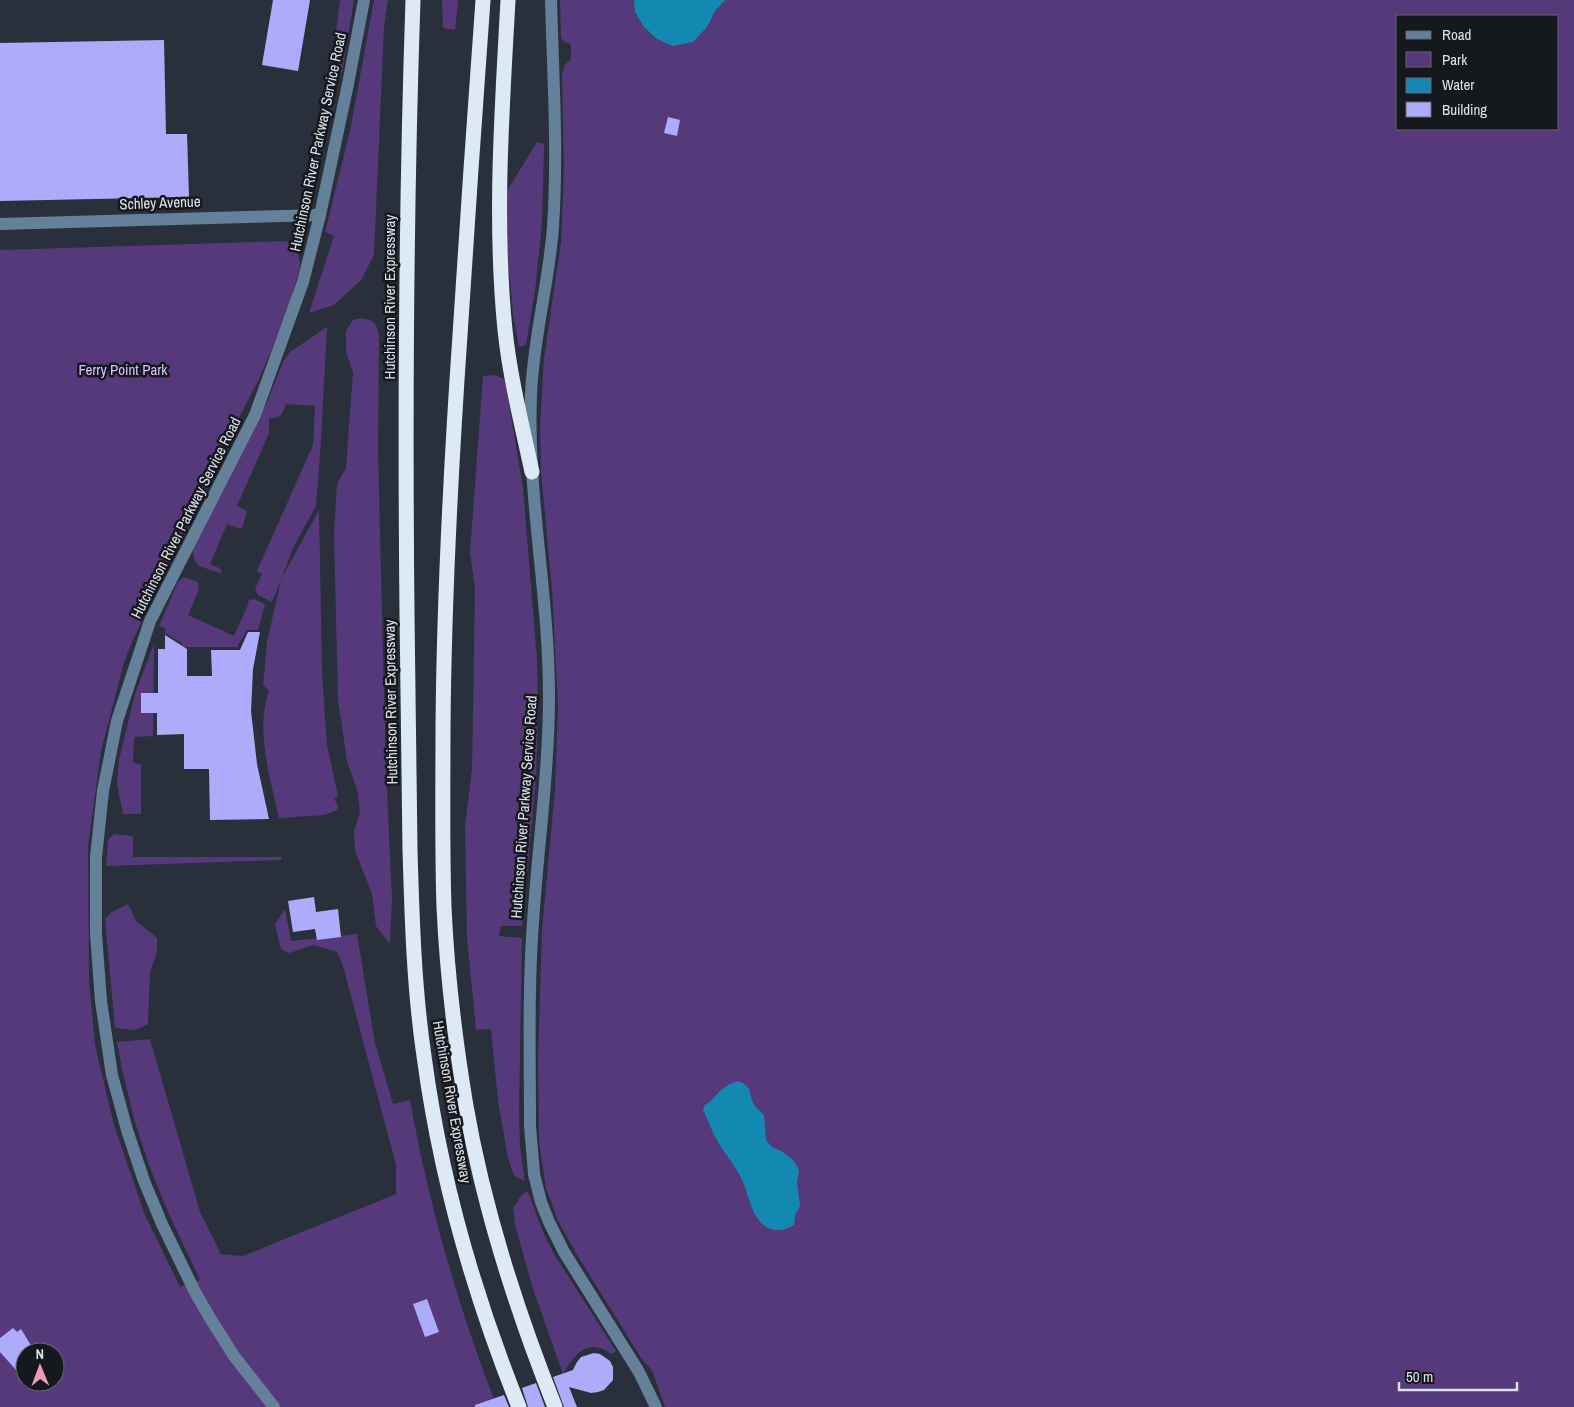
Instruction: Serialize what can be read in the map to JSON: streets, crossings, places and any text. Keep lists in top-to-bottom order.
{
  "streets": {
    "highway": ["Hutchinson River Expressway"],
    "street": ["Hutchinson River Parkway Service Road", "Schley Avenue"]
  },
  "crossings": [
    ["Hutchinson River Parkway Service Road", "Schley Avenue"]
  ],
  "parks": ["Ferry Point Park"],
  "legend": [
    "Road",
    "Park",
    "Water",
    "Building"
  ],
  "scale_bar": "50 m",
  "north": "top"
}
